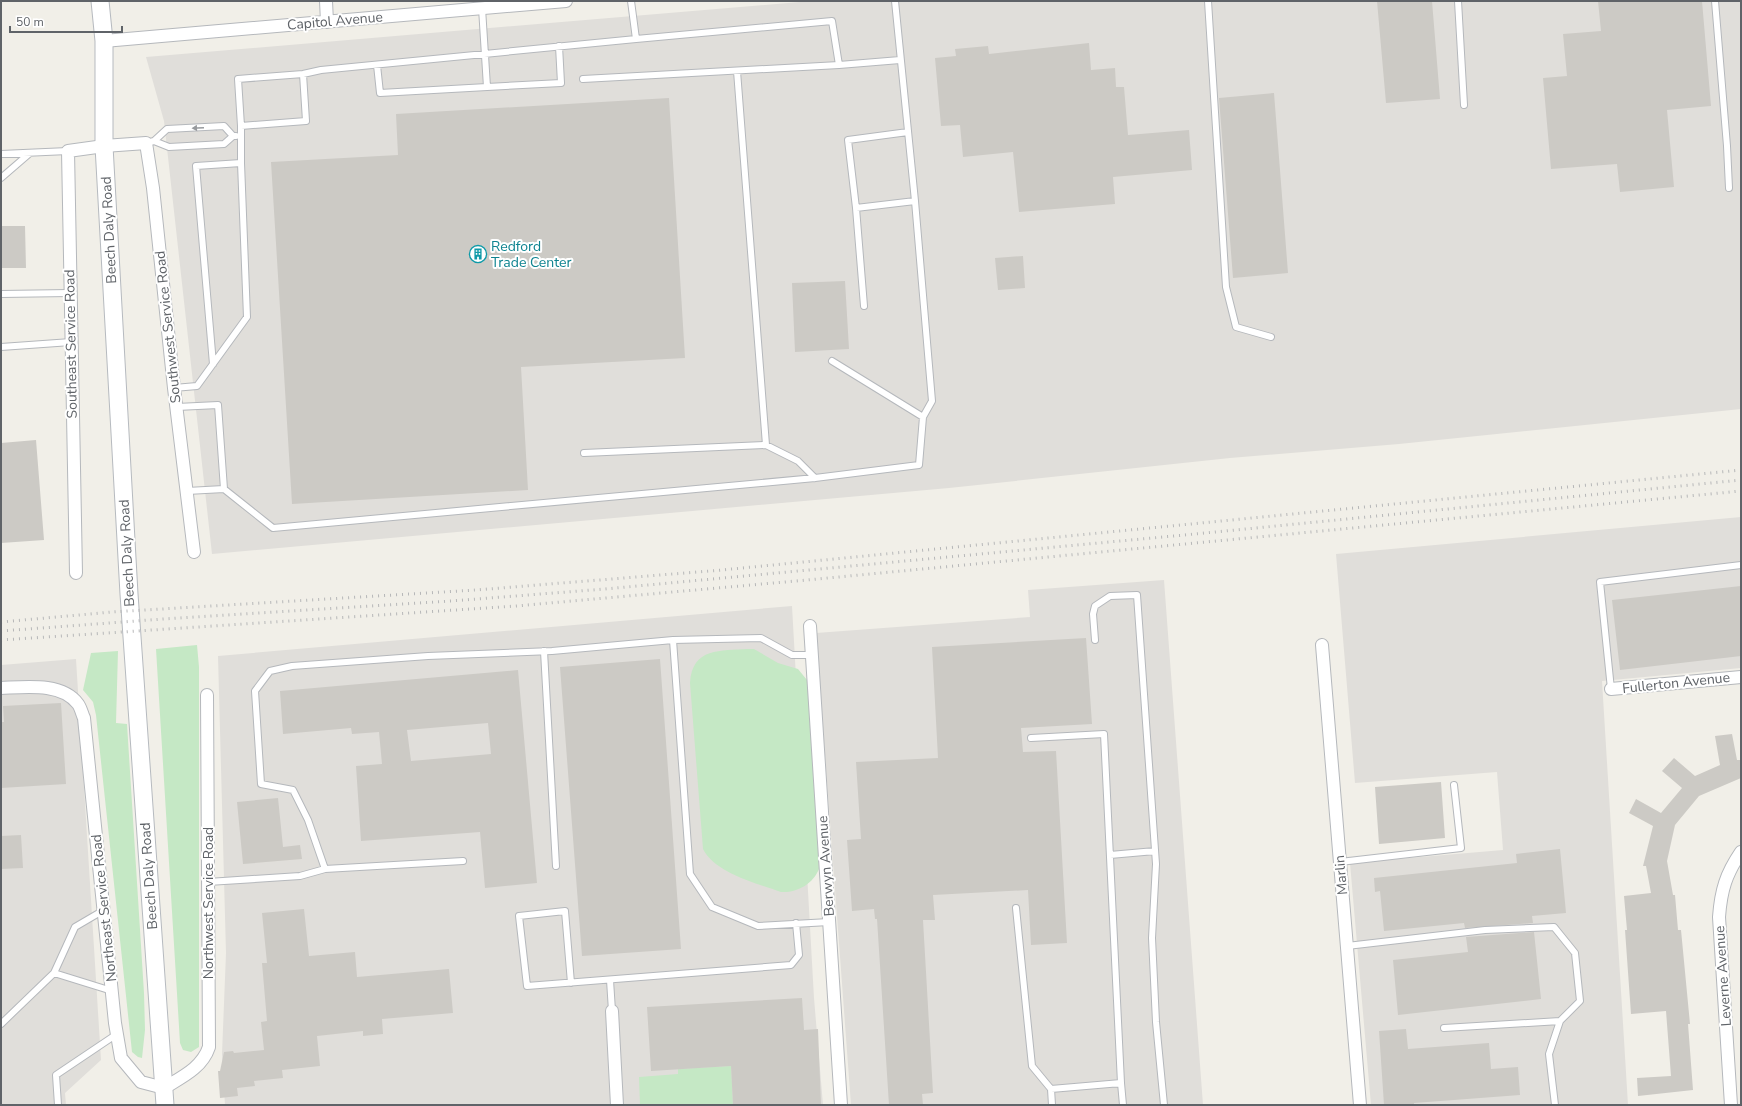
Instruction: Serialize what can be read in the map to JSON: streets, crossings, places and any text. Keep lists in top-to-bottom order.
{
  "streets": {
    "main road": ["Beech Daly Road"],
    "street": [
      "Capitol Avenue",
      "Southwest Service Road",
      "Southeast Service Road",
      "Fullerton Avenue",
      "Berwyn Avenue",
      "Marlin",
      "Northwest Service Road",
      "Northeast Service Road",
      "Leverne Avenue"
    ]
  },
  "crossings": [
    ["Capitol Avenue", "Beech Daly Road"],
    ["Beech Daly Road", "Northwest Service Road"],
    ["Beech Daly Road", "Northeast Service Road"],
    ["Northwest Service Road", "Northeast Service Road"]
  ],
  "places": {
    "building": ["Redford Trade Center"]
  },
  "scale_bar": "50 m"
}
